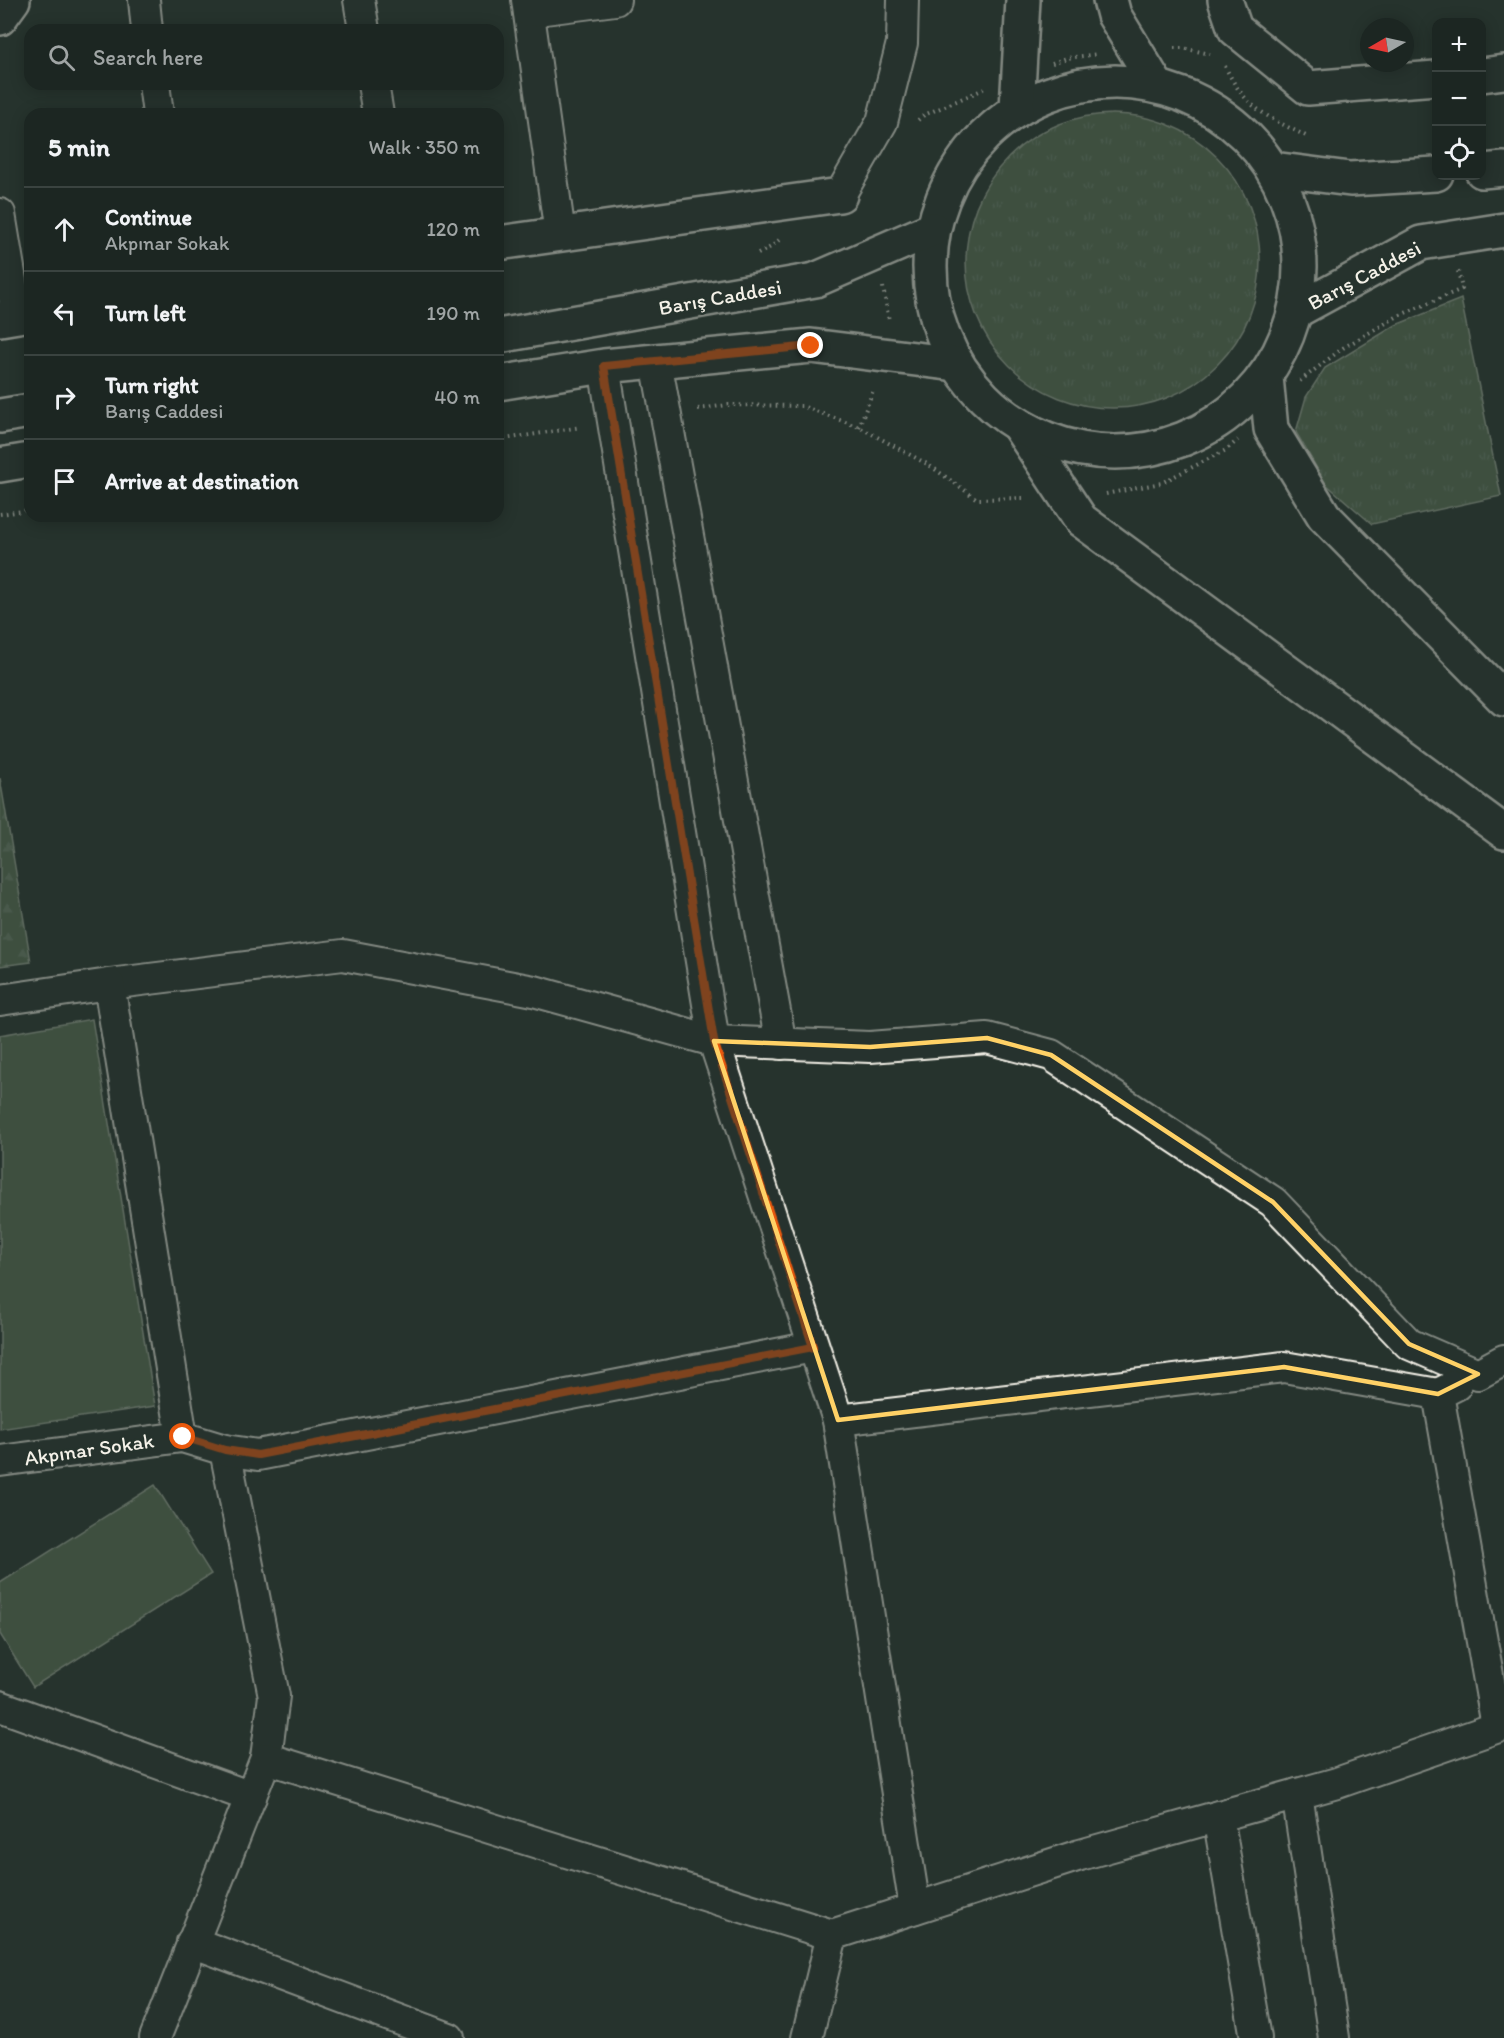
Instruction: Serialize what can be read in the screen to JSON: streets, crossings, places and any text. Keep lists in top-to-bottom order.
{
  "streets": {
    "main road": ["Barış Caddesi"],
    "street": ["Akpınar Sokak"]
  },
  "north": "left",
  "page": {
    "map_buttons": ["+", "−"],
    "search": "Search here",
    "heading": ["5 min", "Walk · 350 m"],
    "list": [
      ["Continue", "Akpınar Sokak", "120 m"],
      ["Turn left", "190 m"],
      ["Turn right", "Barış Caddesi", "40 m"],
      "Arrive at destination"
    ]
  }
}
